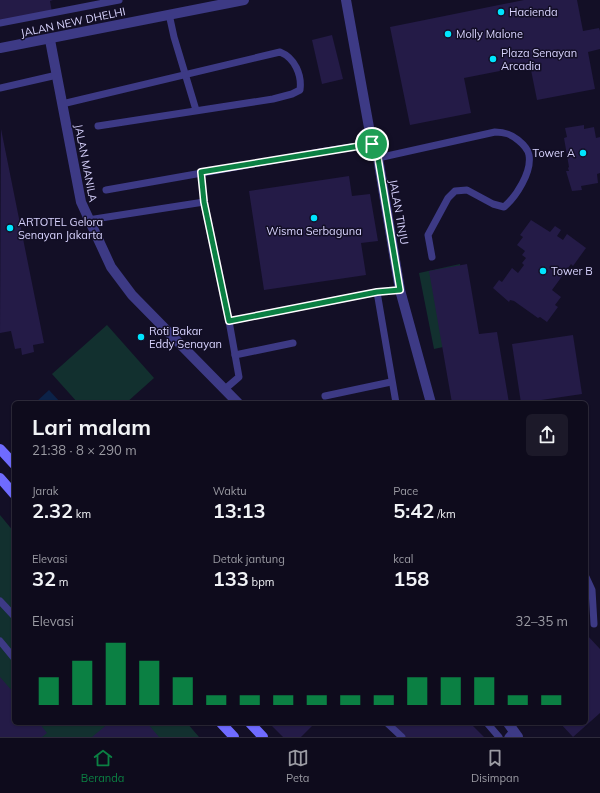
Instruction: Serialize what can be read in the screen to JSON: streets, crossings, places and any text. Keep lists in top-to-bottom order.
{
  "streets": {
    "street": ["JALAN NEW DHELHI", "JALAN MANILA", "JALAN TINJU"]
  },
  "crossings": [
    ["JALAN NEW DHELHI", "JALAN MANILA"]
  ],
  "places": [
    "Hacienda",
    "Molly Malone",
    "Plaza Senayan Arcadia",
    "Tower A",
    "Wisma Serbaguna",
    "ARTOTEL Gelora Senayan Jakarta",
    "Tower B",
    "Roti Bakar Eddy Senayan"
  ],
  "page": {
    "heading": ["Lari malam", "21:38 · 8 × 290 m"],
    "stats": [
      ["Jarak", "2.32 km"],
      ["Waktu", "13:13"],
      ["Pace", "5:42 /km"],
      ["Elevasi", "32 m"],
      ["Detak jantung", "133 bpm"],
      ["kcal", "158"]
    ],
    "chart": ["Elevasi", "32–35 m"],
    "tabs": ["Beranda", "Peta", "Disimpan"]
  }
}
